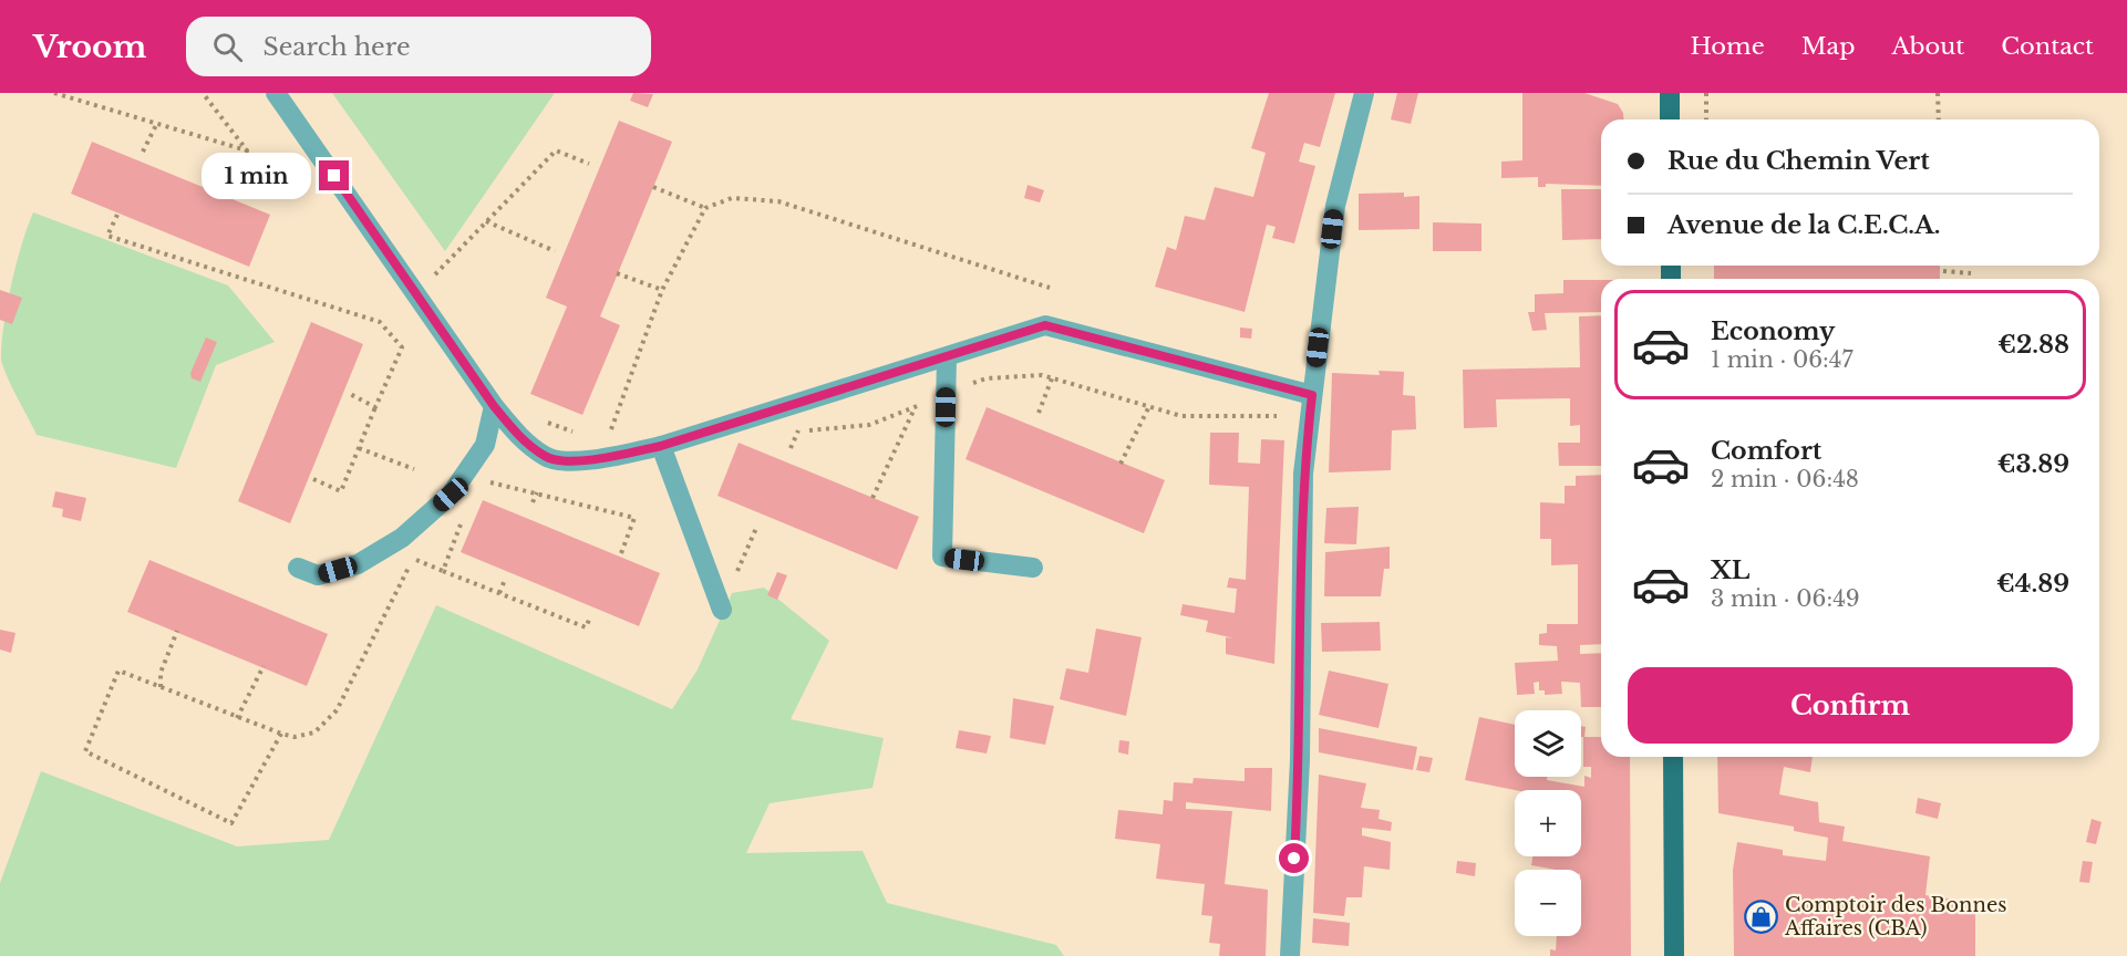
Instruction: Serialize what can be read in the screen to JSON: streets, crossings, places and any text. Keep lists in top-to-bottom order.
{
  "places": {
    "shop": ["Comptoir des Bonnes Affaires (CBA)"]
  },
  "page": {
    "header": "Vroom",
    "search": "Search here",
    "nav": [
      "Home",
      "Map",
      "About",
      "Contact"
    ],
    "banner": ["Rue du Chemin Vert", "Avenue de la C.E.C.A."],
    "bubble": "1 min",
    "list": [
      {
        "name": "Economy",
        "note": "1 min · 06:47",
        "value": "€2.88"
      },
      {
        "name": "Comfort",
        "note": "2 min · 06:48",
        "value": "€3.89"
      },
      {
        "name": "XL",
        "note": "3 min · 06:49",
        "value": "€4.89"
      }
    ],
    "buttons": "Confirm",
    "map_buttons": ["+", "−"]
  }
}
